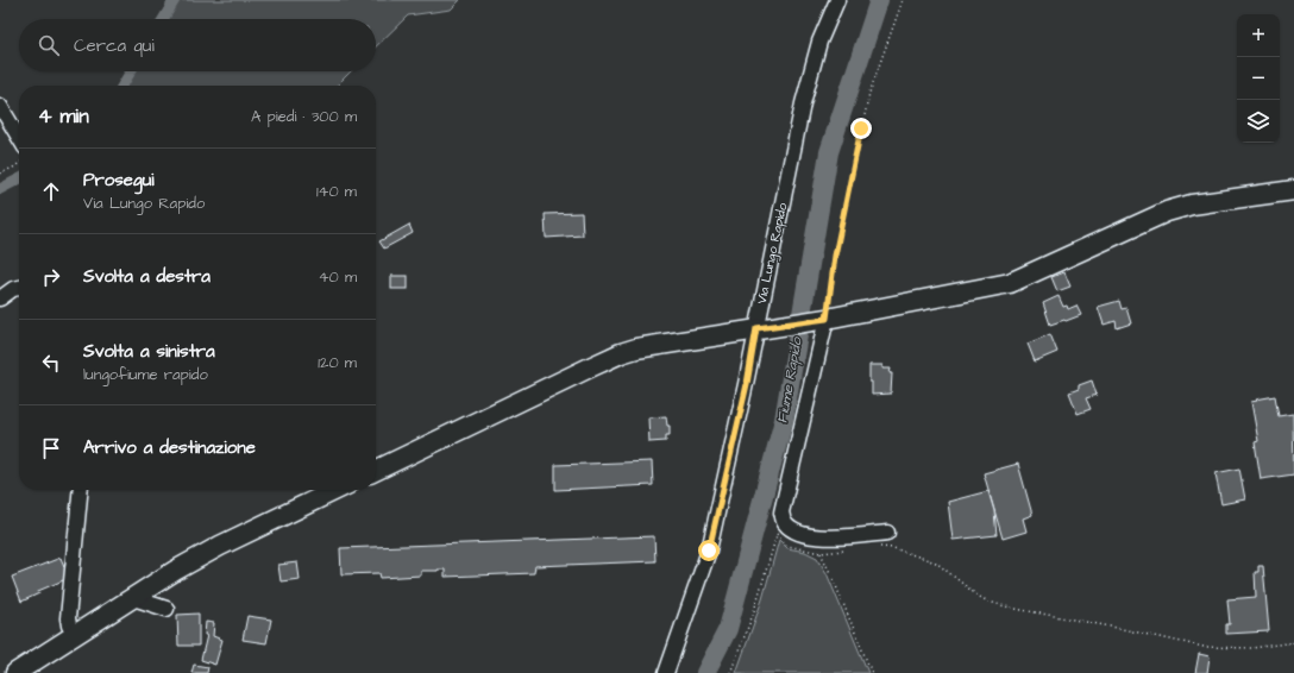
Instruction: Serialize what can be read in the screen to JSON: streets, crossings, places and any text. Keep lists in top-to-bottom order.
{
  "streets": {
    "street": ["Via Lungo Rapido"]
  },
  "water": ["Fiume Rapido"],
  "page": {
    "map_buttons": ["+", "−"],
    "search": "Cerca qui",
    "heading": ["4 min", "A piedi · 300 m"],
    "list": [
      ["Prosegui", "Via Lungo Rapido", "140 m"],
      ["Svolta a destra", "40 m"],
      ["Svolta a sinistra", "lungofiume rapido", "120 m"],
      "Arrivo a destinazione"
    ]
  }
}
